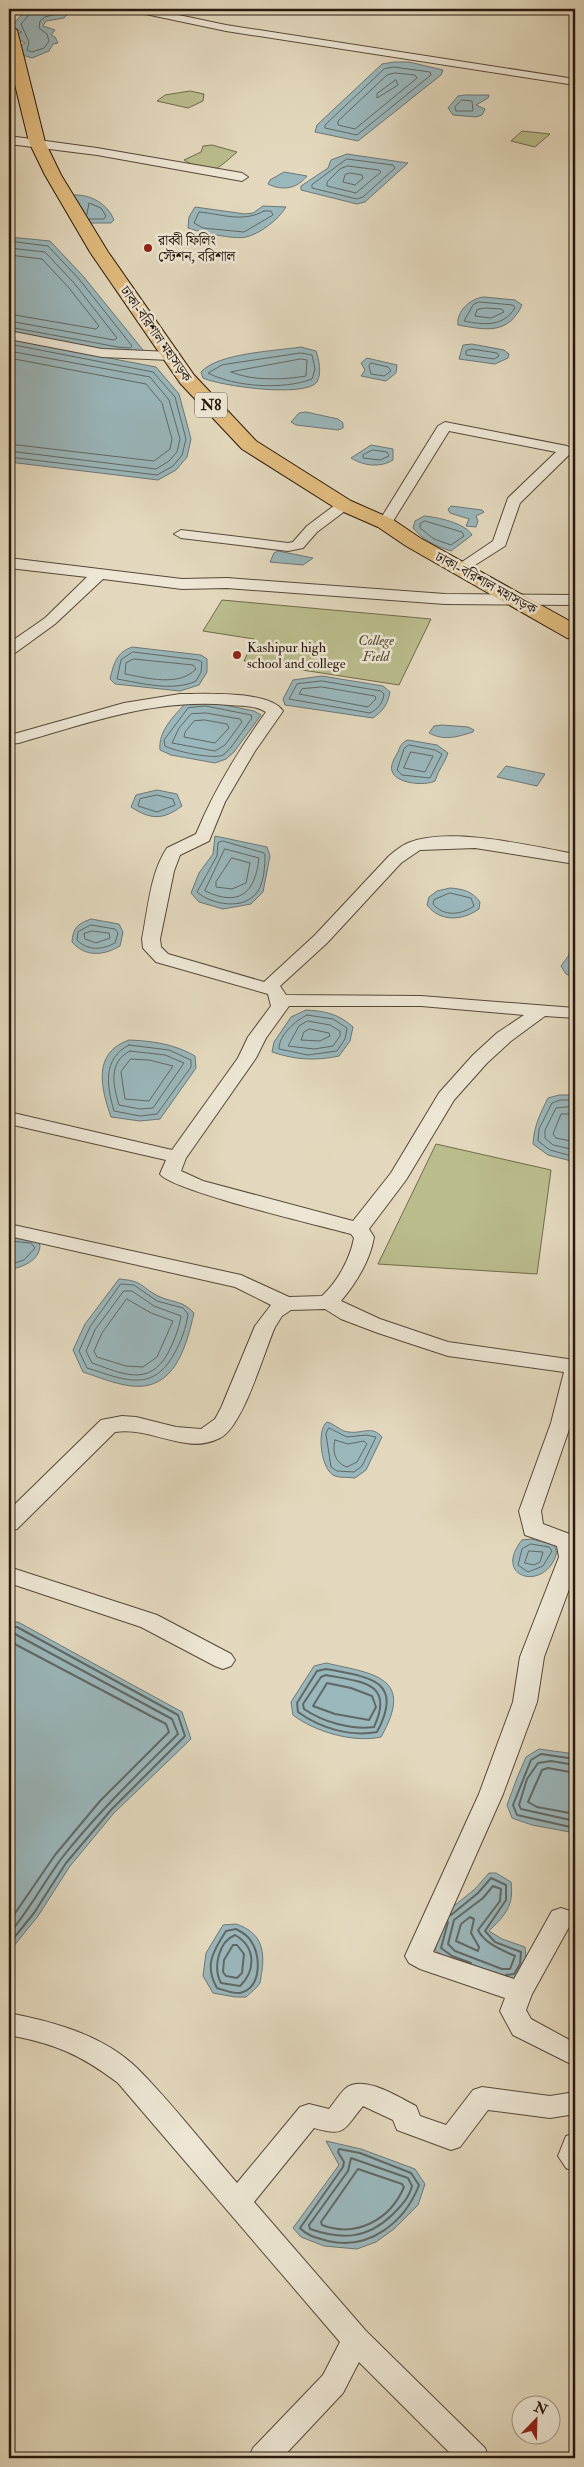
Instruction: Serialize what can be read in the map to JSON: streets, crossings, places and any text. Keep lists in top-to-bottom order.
{
  "streets": {
    "highway": ["ঢাকা-বরিশাল মহাসড়ক", "N8"]
  },
  "parks": ["College Field"],
  "places": ["রাব্বী ফিলিং স্টেশন, বরিশাল", "Kashipur high school and college"],
  "north": "top right"
}
